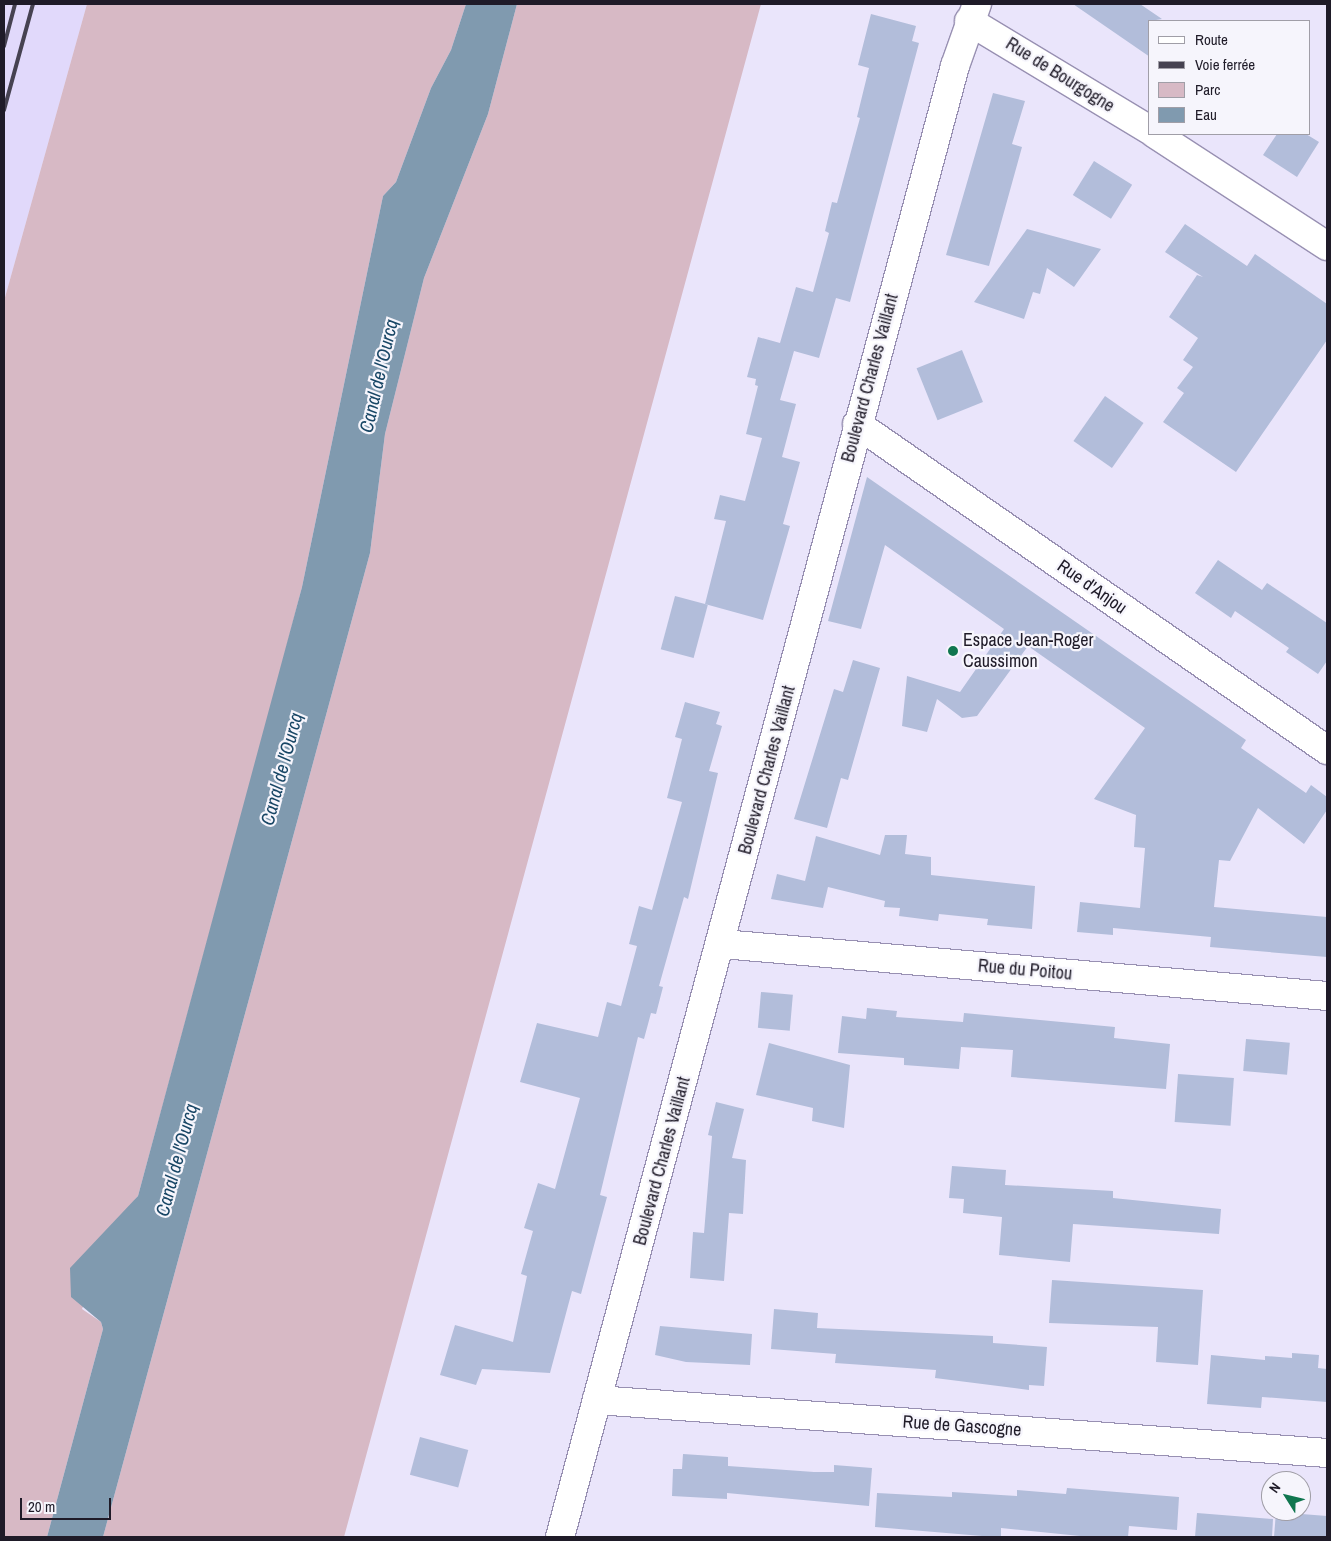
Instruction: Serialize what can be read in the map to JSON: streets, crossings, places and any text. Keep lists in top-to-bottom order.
{
  "streets": {
    "street": [
      "Rue de Bourgogne",
      "Boulevard Charles Vaillant",
      "Rue d'Anjou",
      "Rue du Poitou",
      "Rue de Gascogne"
    ]
  },
  "crossings": [
    ["Rue de Bourgogne", "Boulevard Charles Vaillant"],
    ["Boulevard Charles Vaillant", "Rue d'Anjou"],
    ["Boulevard Charles Vaillant", "Rue du Poitou"],
    ["Boulevard Charles Vaillant", "Rue de Gascogne"]
  ],
  "water": ["Canal de l'Ourcq"],
  "places": ["Espace Jean-Roger Caussimon"],
  "legend": [
    "Route",
    "Voie ferrée",
    "Parc",
    "Eau"
  ],
  "scale_bar": "20 m",
  "north": "top left"
}
